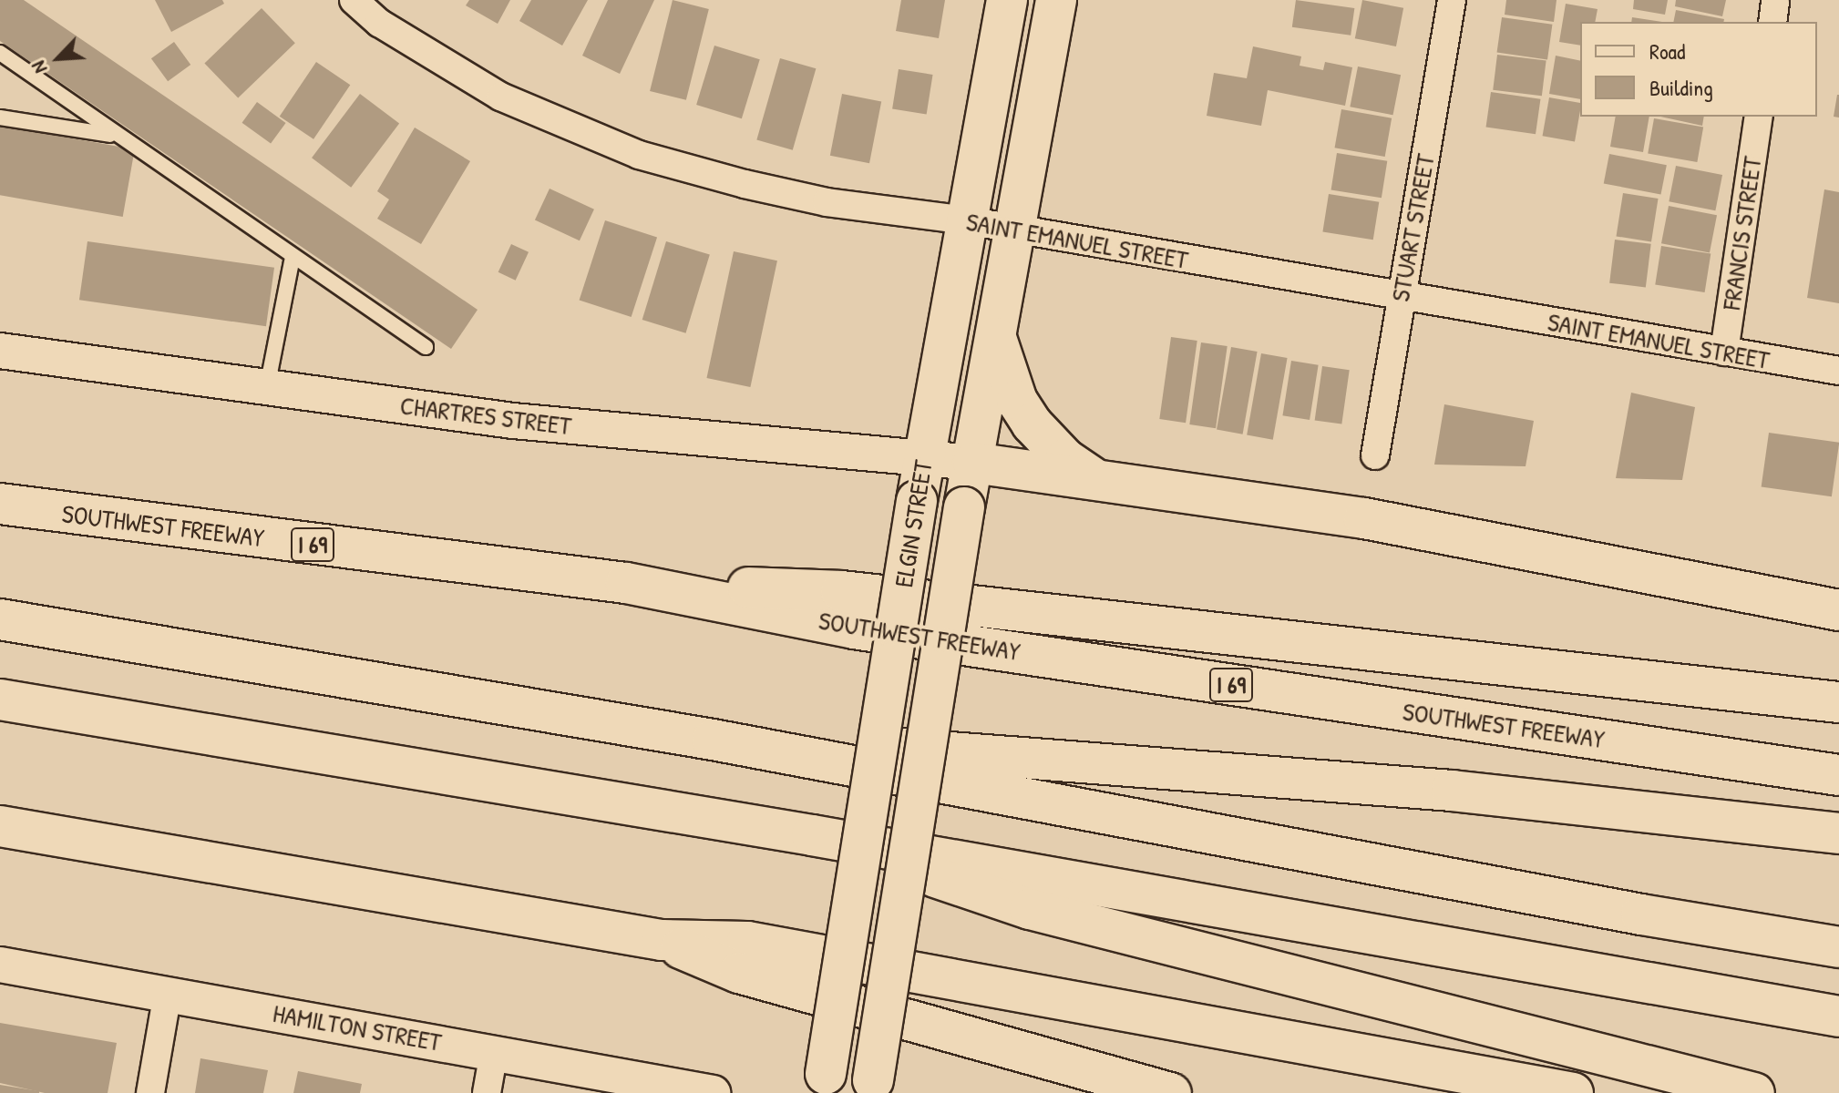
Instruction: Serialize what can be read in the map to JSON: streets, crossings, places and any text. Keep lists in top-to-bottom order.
{
  "streets": {
    "main road": ["ELGIN STREET", "SOUTHWEST FREEWAY", "I 69"],
    "street": [
      "STUART STREET",
      "FRANCIS STREET",
      "SAINT EMANUEL STREET",
      "CHARTRES STREET",
      "HAMILTON STREET"
    ]
  },
  "crossings": [
    ["STUART STREET", "SAINT EMANUEL STREET"],
    ["FRANCIS STREET", "SAINT EMANUEL STREET"],
    ["SAINT EMANUEL STREET", "ELGIN STREET"],
    ["CHARTRES STREET", "ELGIN STREET"]
  ],
  "legend": ["Road", "Building"],
  "north": "bottom left"
}
